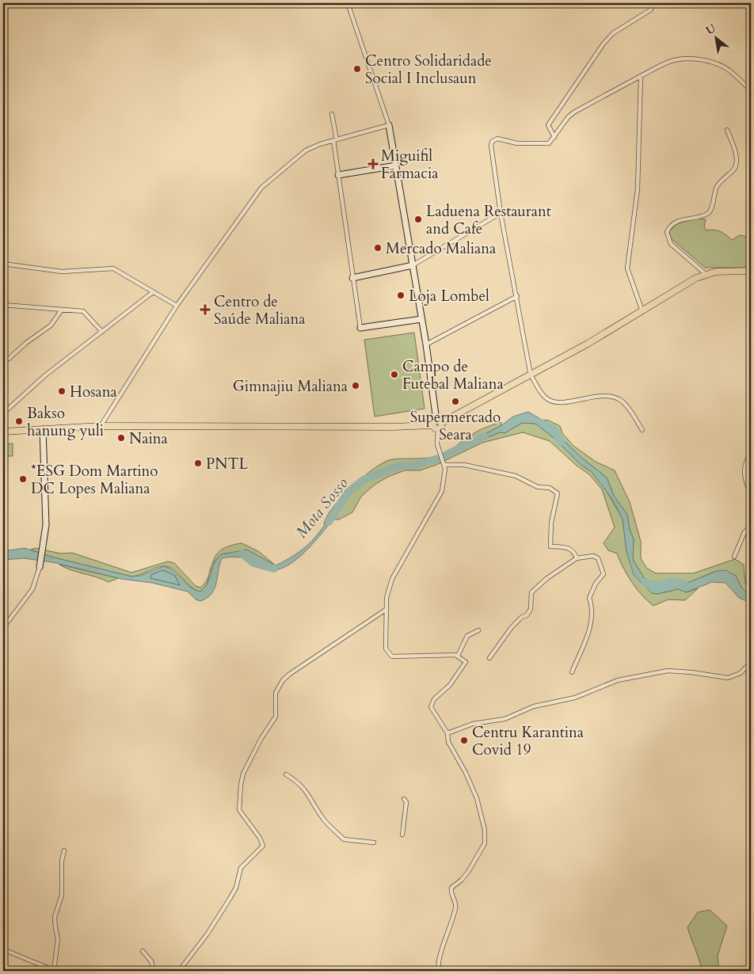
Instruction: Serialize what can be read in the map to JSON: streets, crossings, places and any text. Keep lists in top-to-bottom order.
{
  "water": ["Mota Sosso"],
  "places": {
    "other": [
      "Centro Solidaridade Social I Inclusaun",
      "Laduena Restaurant and Cafe",
      "Mercado Maliana",
      "Loja Lombel",
      "Campo de Futebal Maliana",
      "Gimnajiu Maliana",
      "Hosana",
      "Supermercado Seara",
      "Bakso hanung yuli",
      "Naina",
      "PNTL",
      "*ESG Dom Martino DC Lopes Maliana",
      "Centru Karantina Covid 19"
    ],
    "health": ["Miguifil Farmacia", "Centro de Saúde Maliana"]
  },
  "north": "top left"
}
